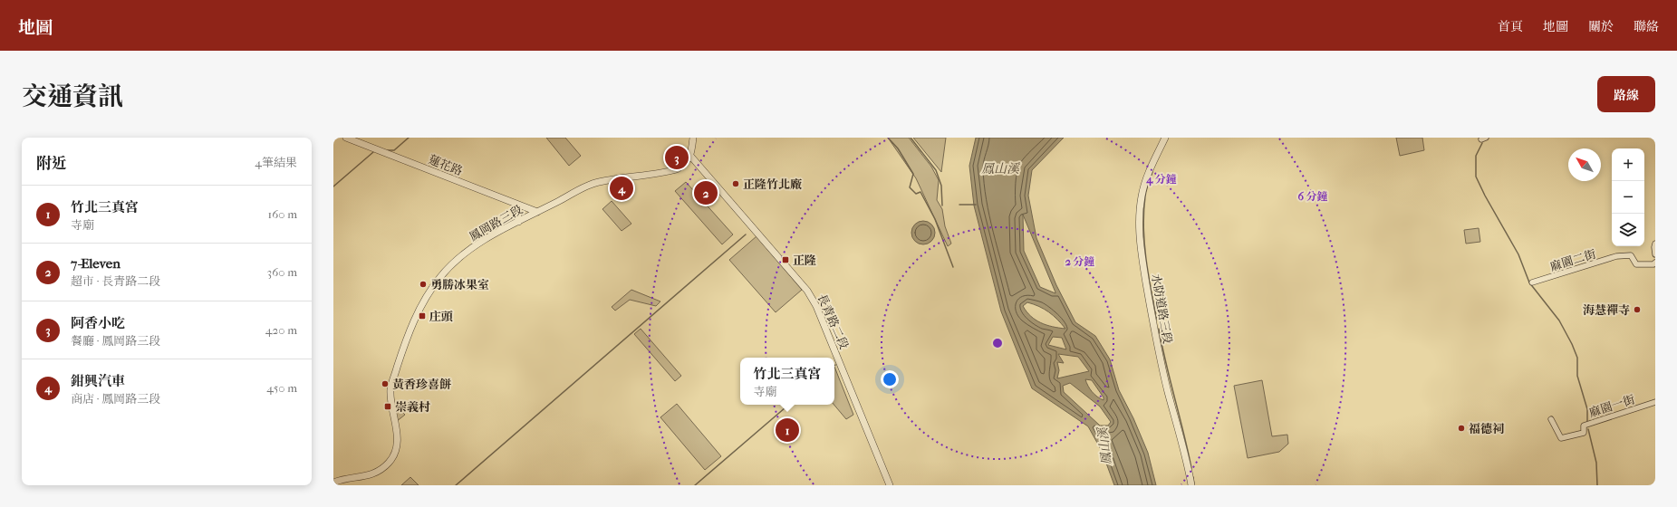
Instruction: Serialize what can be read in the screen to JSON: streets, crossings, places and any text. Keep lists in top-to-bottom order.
{
  "streets": {
    "street": [
      "蓮花路",
      "鳳岡路三段",
      "麻園二街",
      "水防道路三段",
      "長青路二段",
      "麻園一街"
    ]
  },
  "crossings": [
    ["蓮花路", "鳳岡路三段"],
    ["鳳岡路三段", "長青路二段"]
  ],
  "water": ["鳳山溪"],
  "places": {
    "other": [
      "正隆竹北廠",
      "勇勝冰果室",
      "海慧禪寺",
      "黃香珍喜餅",
      "福德祠"
    ],
    "transit": ["正隆", "庄頭", "崇義村"]
  },
  "north": "top left",
  "page": {
    "header": "地圖",
    "nav": [
      "首頁",
      "地圖",
      "關於",
      "聯絡"
    ],
    "title": "交通資訊",
    "buttons": "路線",
    "heading": ["附近", "4筆結果"],
    "pins": [
      "3",
      "4",
      "2",
      "1"
    ],
    "map_buttons": ["+", "−"],
    "list": [
      {
        "mark": "1",
        "name": "竹北三真宮",
        "note": "寺廟",
        "value": "160 m"
      },
      {
        "mark": "2",
        "name": "7-Eleven",
        "note": "超市 · 長青路二段",
        "value": "360 m"
      },
      {
        "mark": "3",
        "name": "阿香小吃",
        "note": "餐廳 · 鳳岡路三段",
        "value": "420 m"
      },
      {
        "mark": "4",
        "name": "鉗興汽車",
        "note": "商店 · 鳳岡路三段",
        "value": "450 m"
      }
    ],
    "popup": ["竹北三真宮", "寺廟"]
  },
  "rings": ["4 分鐘", "6 分鐘", "2 分鐘"]
}
